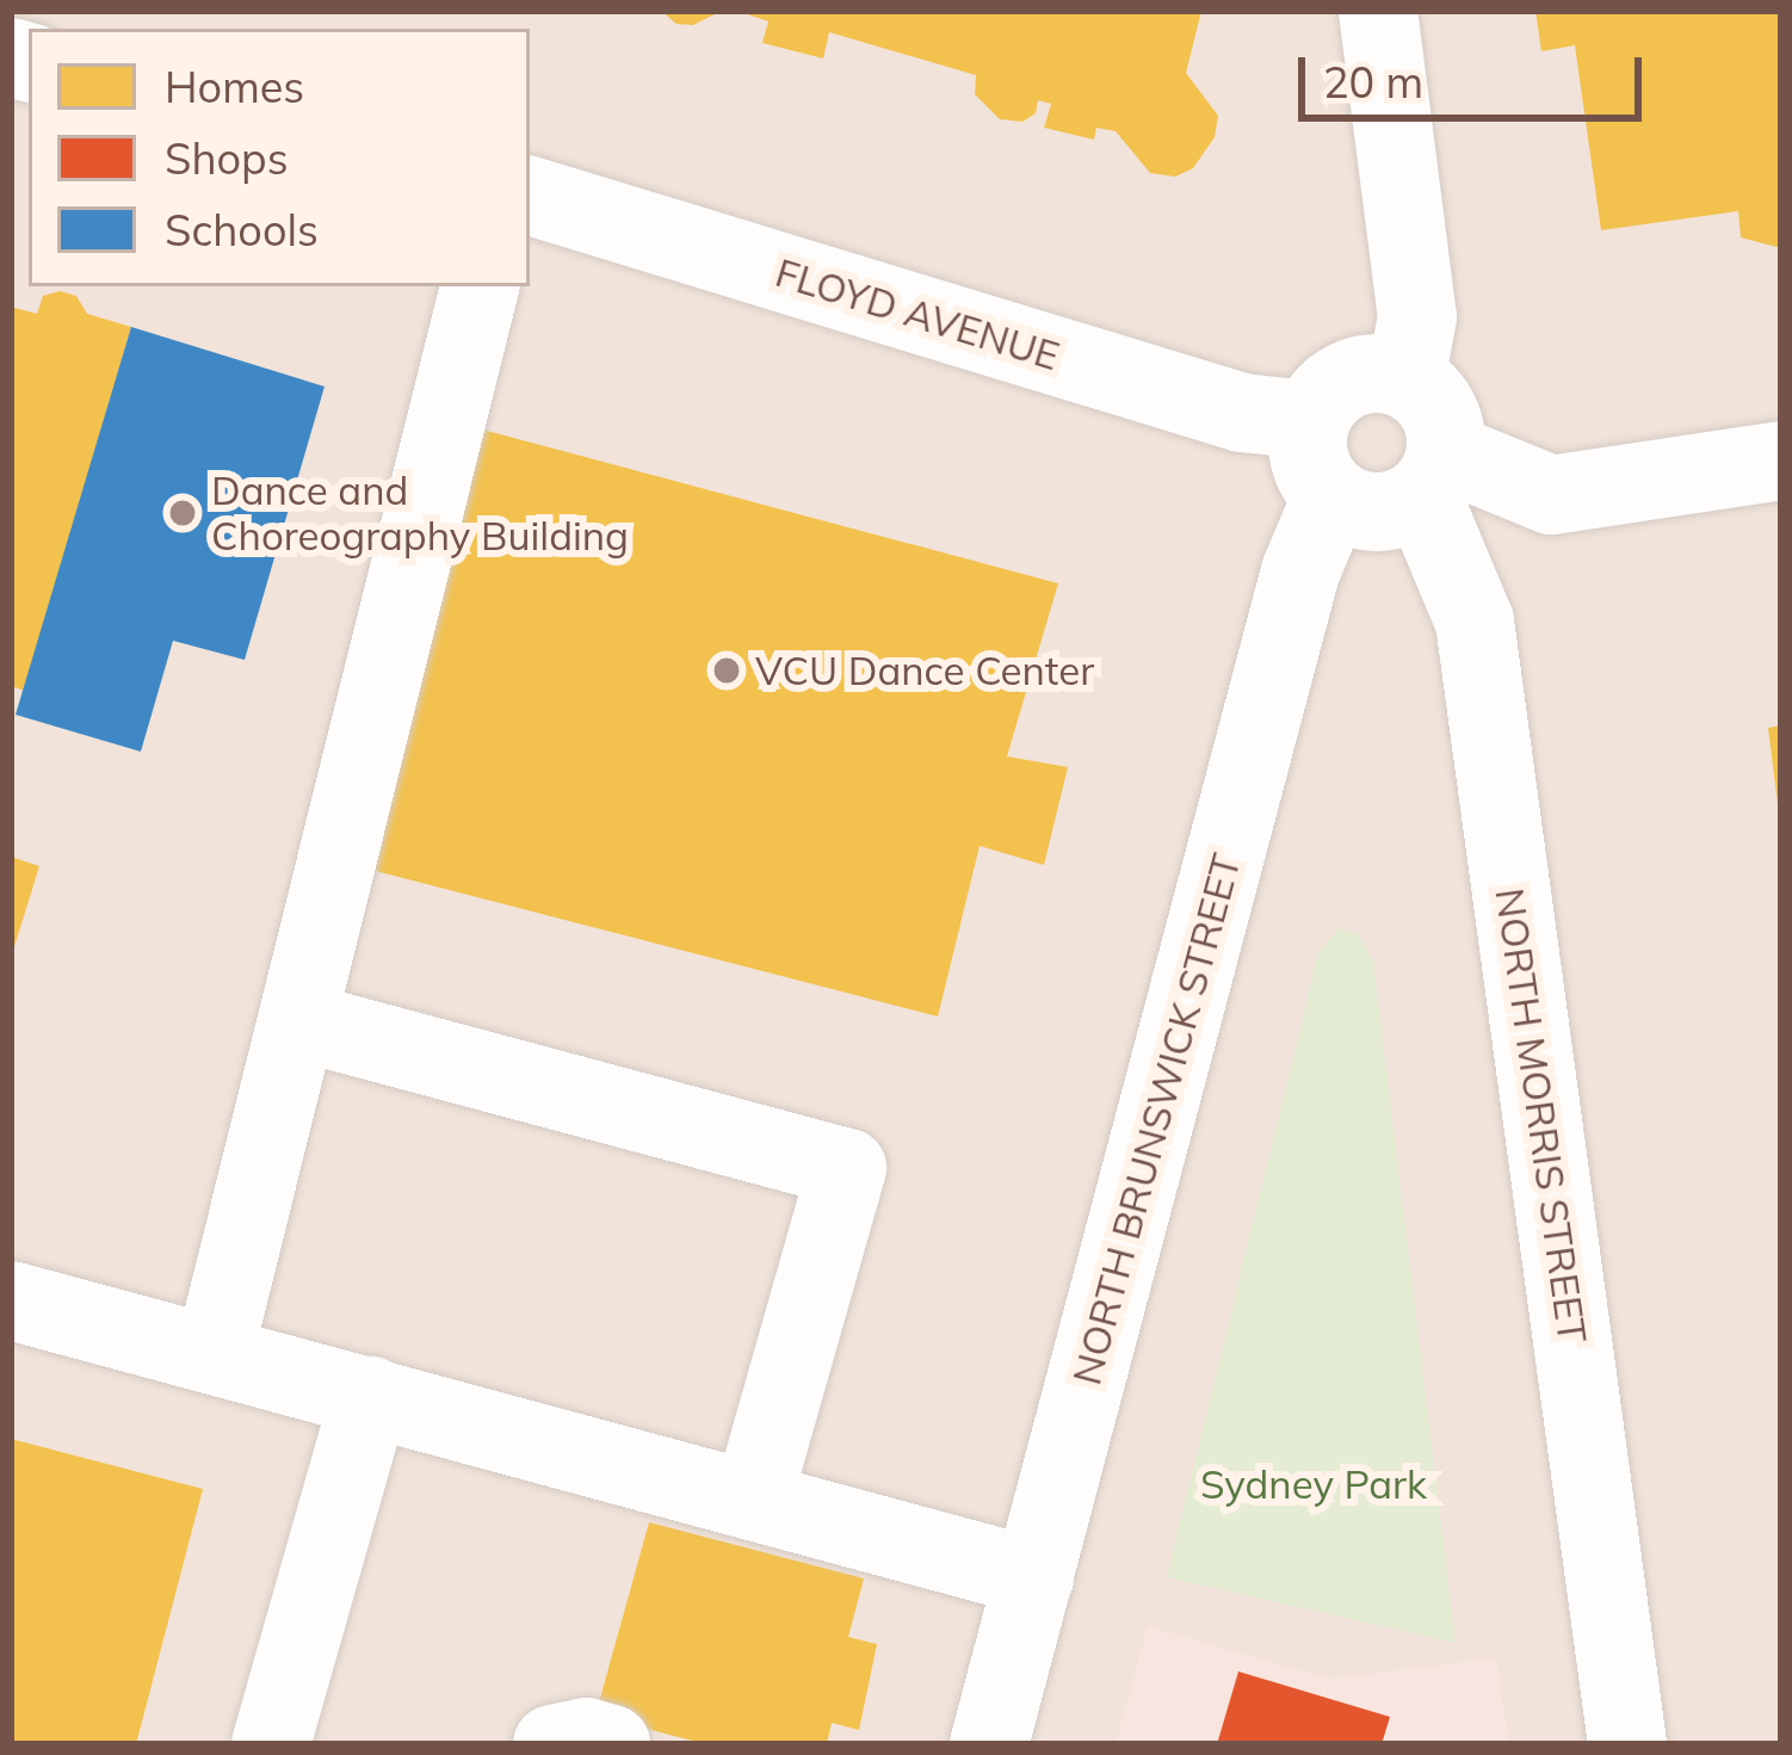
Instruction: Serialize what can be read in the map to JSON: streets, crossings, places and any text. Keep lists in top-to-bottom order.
{
  "streets": {
    "street": ["FLOYD AVENUE", "NORTH MORRIS STREET", "NORTH BRUNSWICK STREET"]
  },
  "crossings": [
    ["FLOYD AVENUE", "NORTH MORRIS STREET"],
    ["FLOYD AVENUE", "NORTH BRUNSWICK STREET"],
    ["NORTH MORRIS STREET", "NORTH BRUNSWICK STREET"]
  ],
  "parks": ["Sydney Park"],
  "places": ["Dance and Choreography Building", "VCU Dance Center"],
  "legend": ["Homes", "Shops", "Schools"],
  "scale_bar": "20 m"
}
